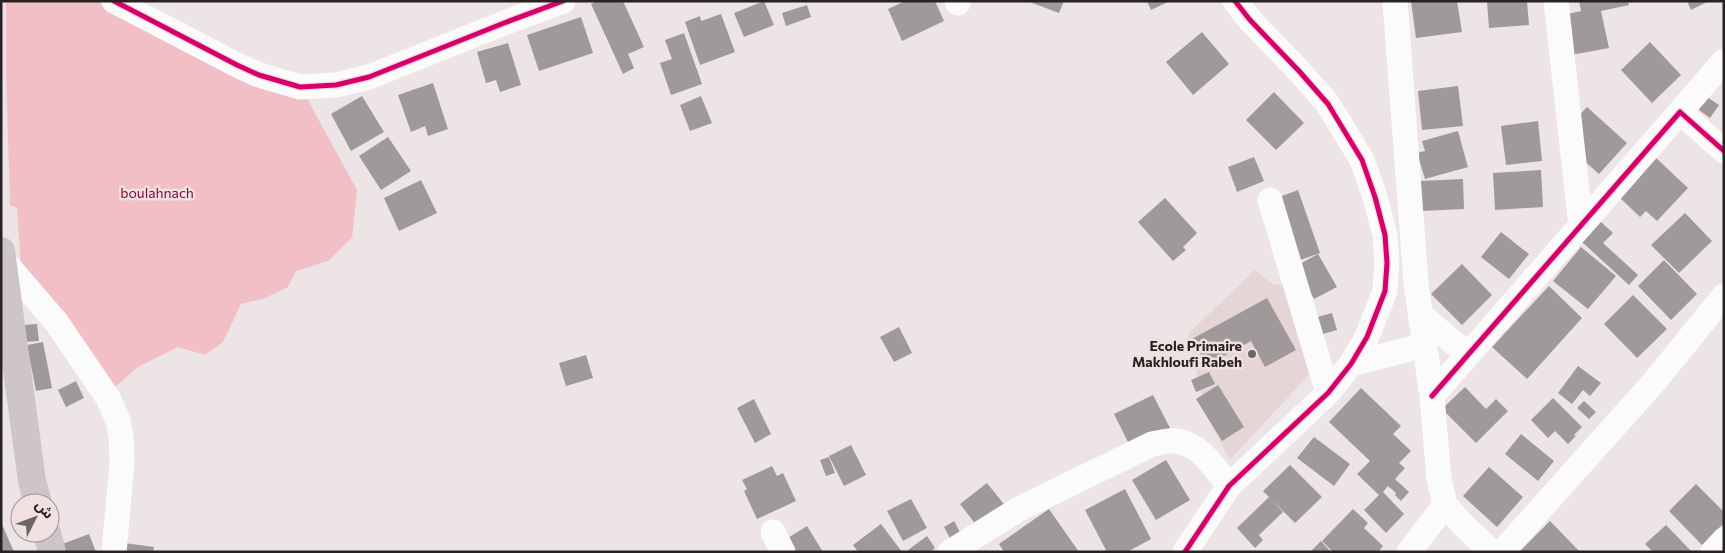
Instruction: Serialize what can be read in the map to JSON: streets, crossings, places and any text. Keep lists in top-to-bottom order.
{
  "parks": ["boulahnach"],
  "places": ["Ecole Primaire Makhloufi Rabeh"],
  "north": "top right"
}
